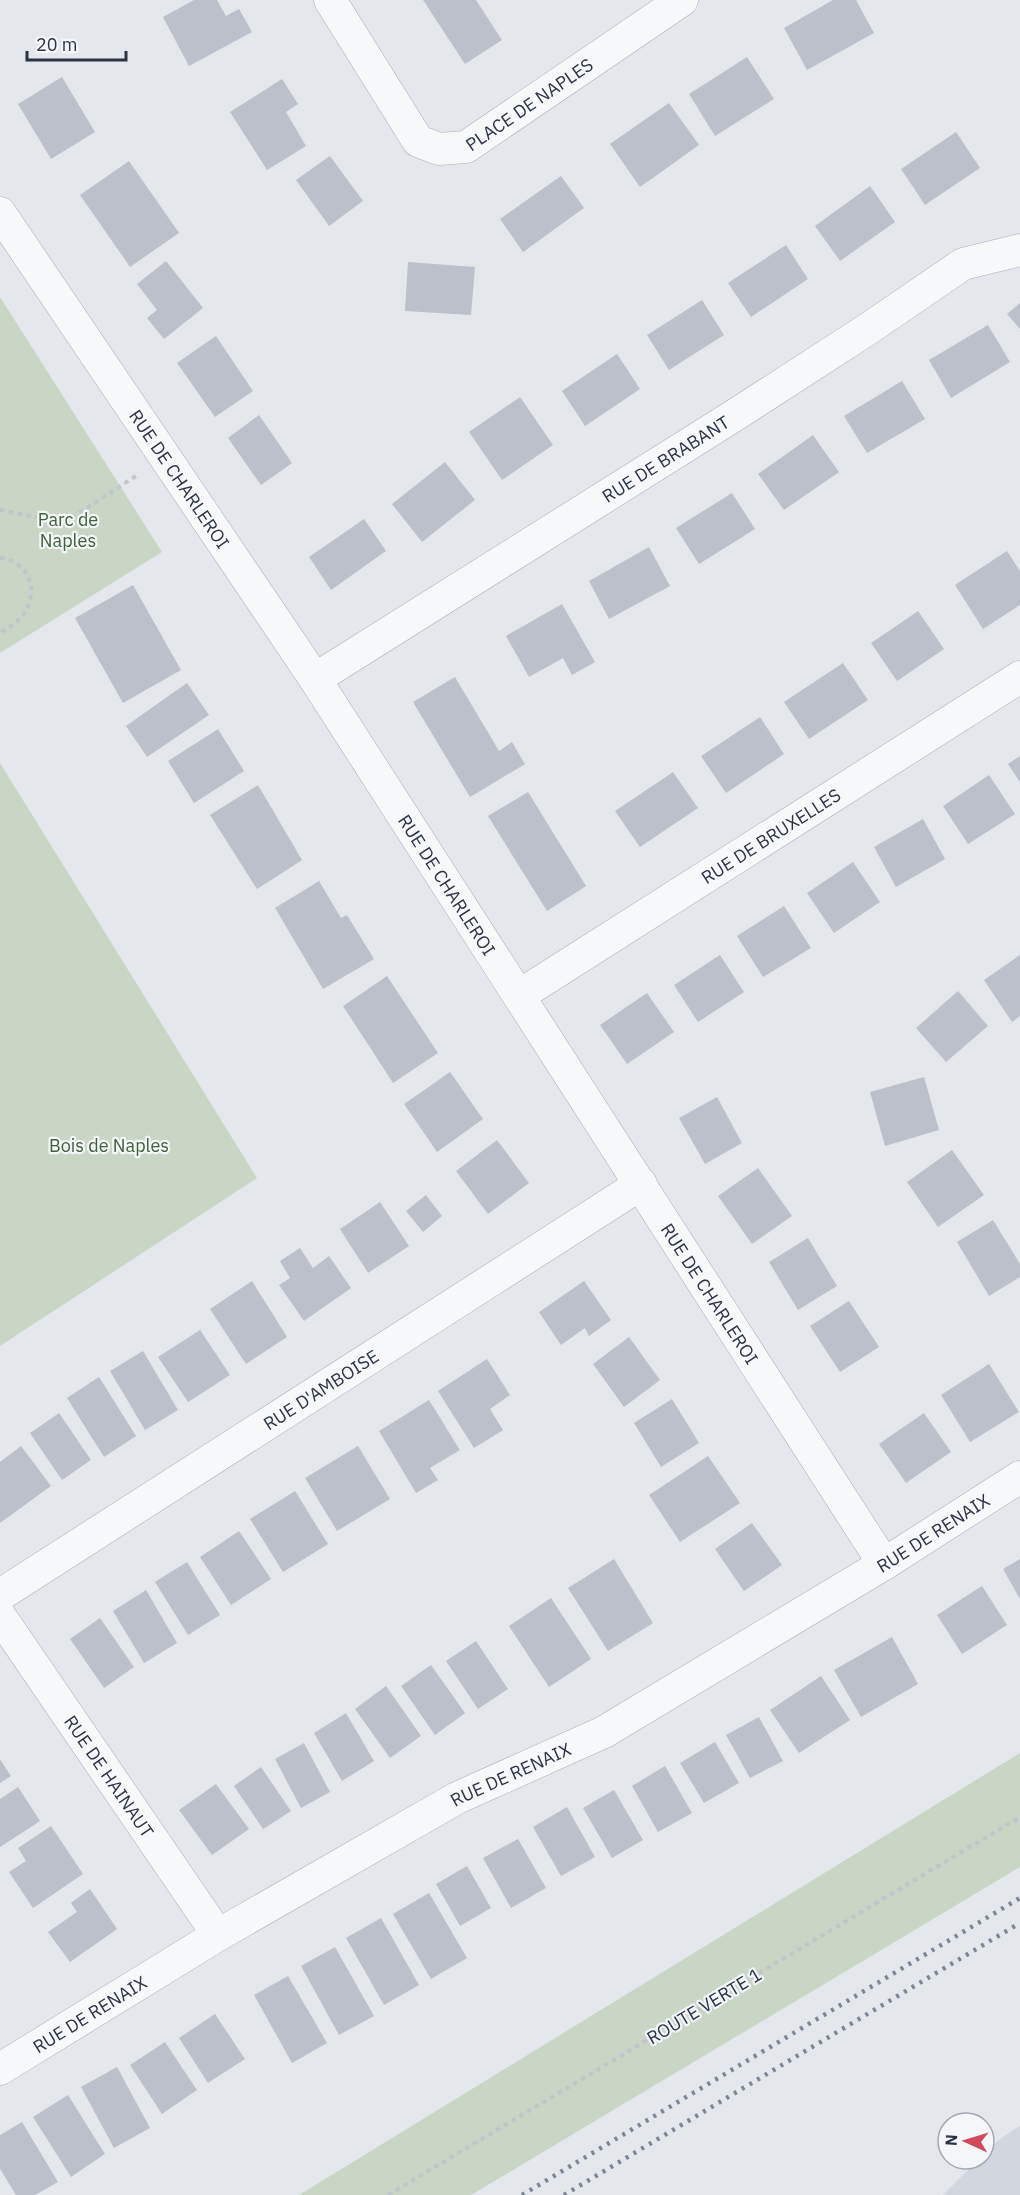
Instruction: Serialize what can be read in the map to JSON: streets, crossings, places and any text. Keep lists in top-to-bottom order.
{
  "streets": {
    "street": [
      "PLACE DE NAPLES",
      "RUE DE BRABANT",
      "RUE DE CHARLEROI",
      "RUE DE BRUXELLES",
      "RUE D'AMBOISE",
      "RUE DE RENAIX",
      "RUE DE HAINAUT"
    ],
    "path": ["ROUTE VERTE 1"]
  },
  "crossings": [
    ["RUE DE BRABANT", "RUE DE CHARLEROI"],
    ["RUE DE CHARLEROI", "RUE DE BRUXELLES"],
    ["RUE DE CHARLEROI", "RUE D'AMBOISE"],
    ["RUE DE CHARLEROI", "RUE DE RENAIX"],
    ["RUE DE RENAIX", "RUE DE HAINAUT"]
  ],
  "parks": ["Parc de Naples", "Bois de Naples"],
  "scale_bar": "20 m",
  "north": "left"
}
